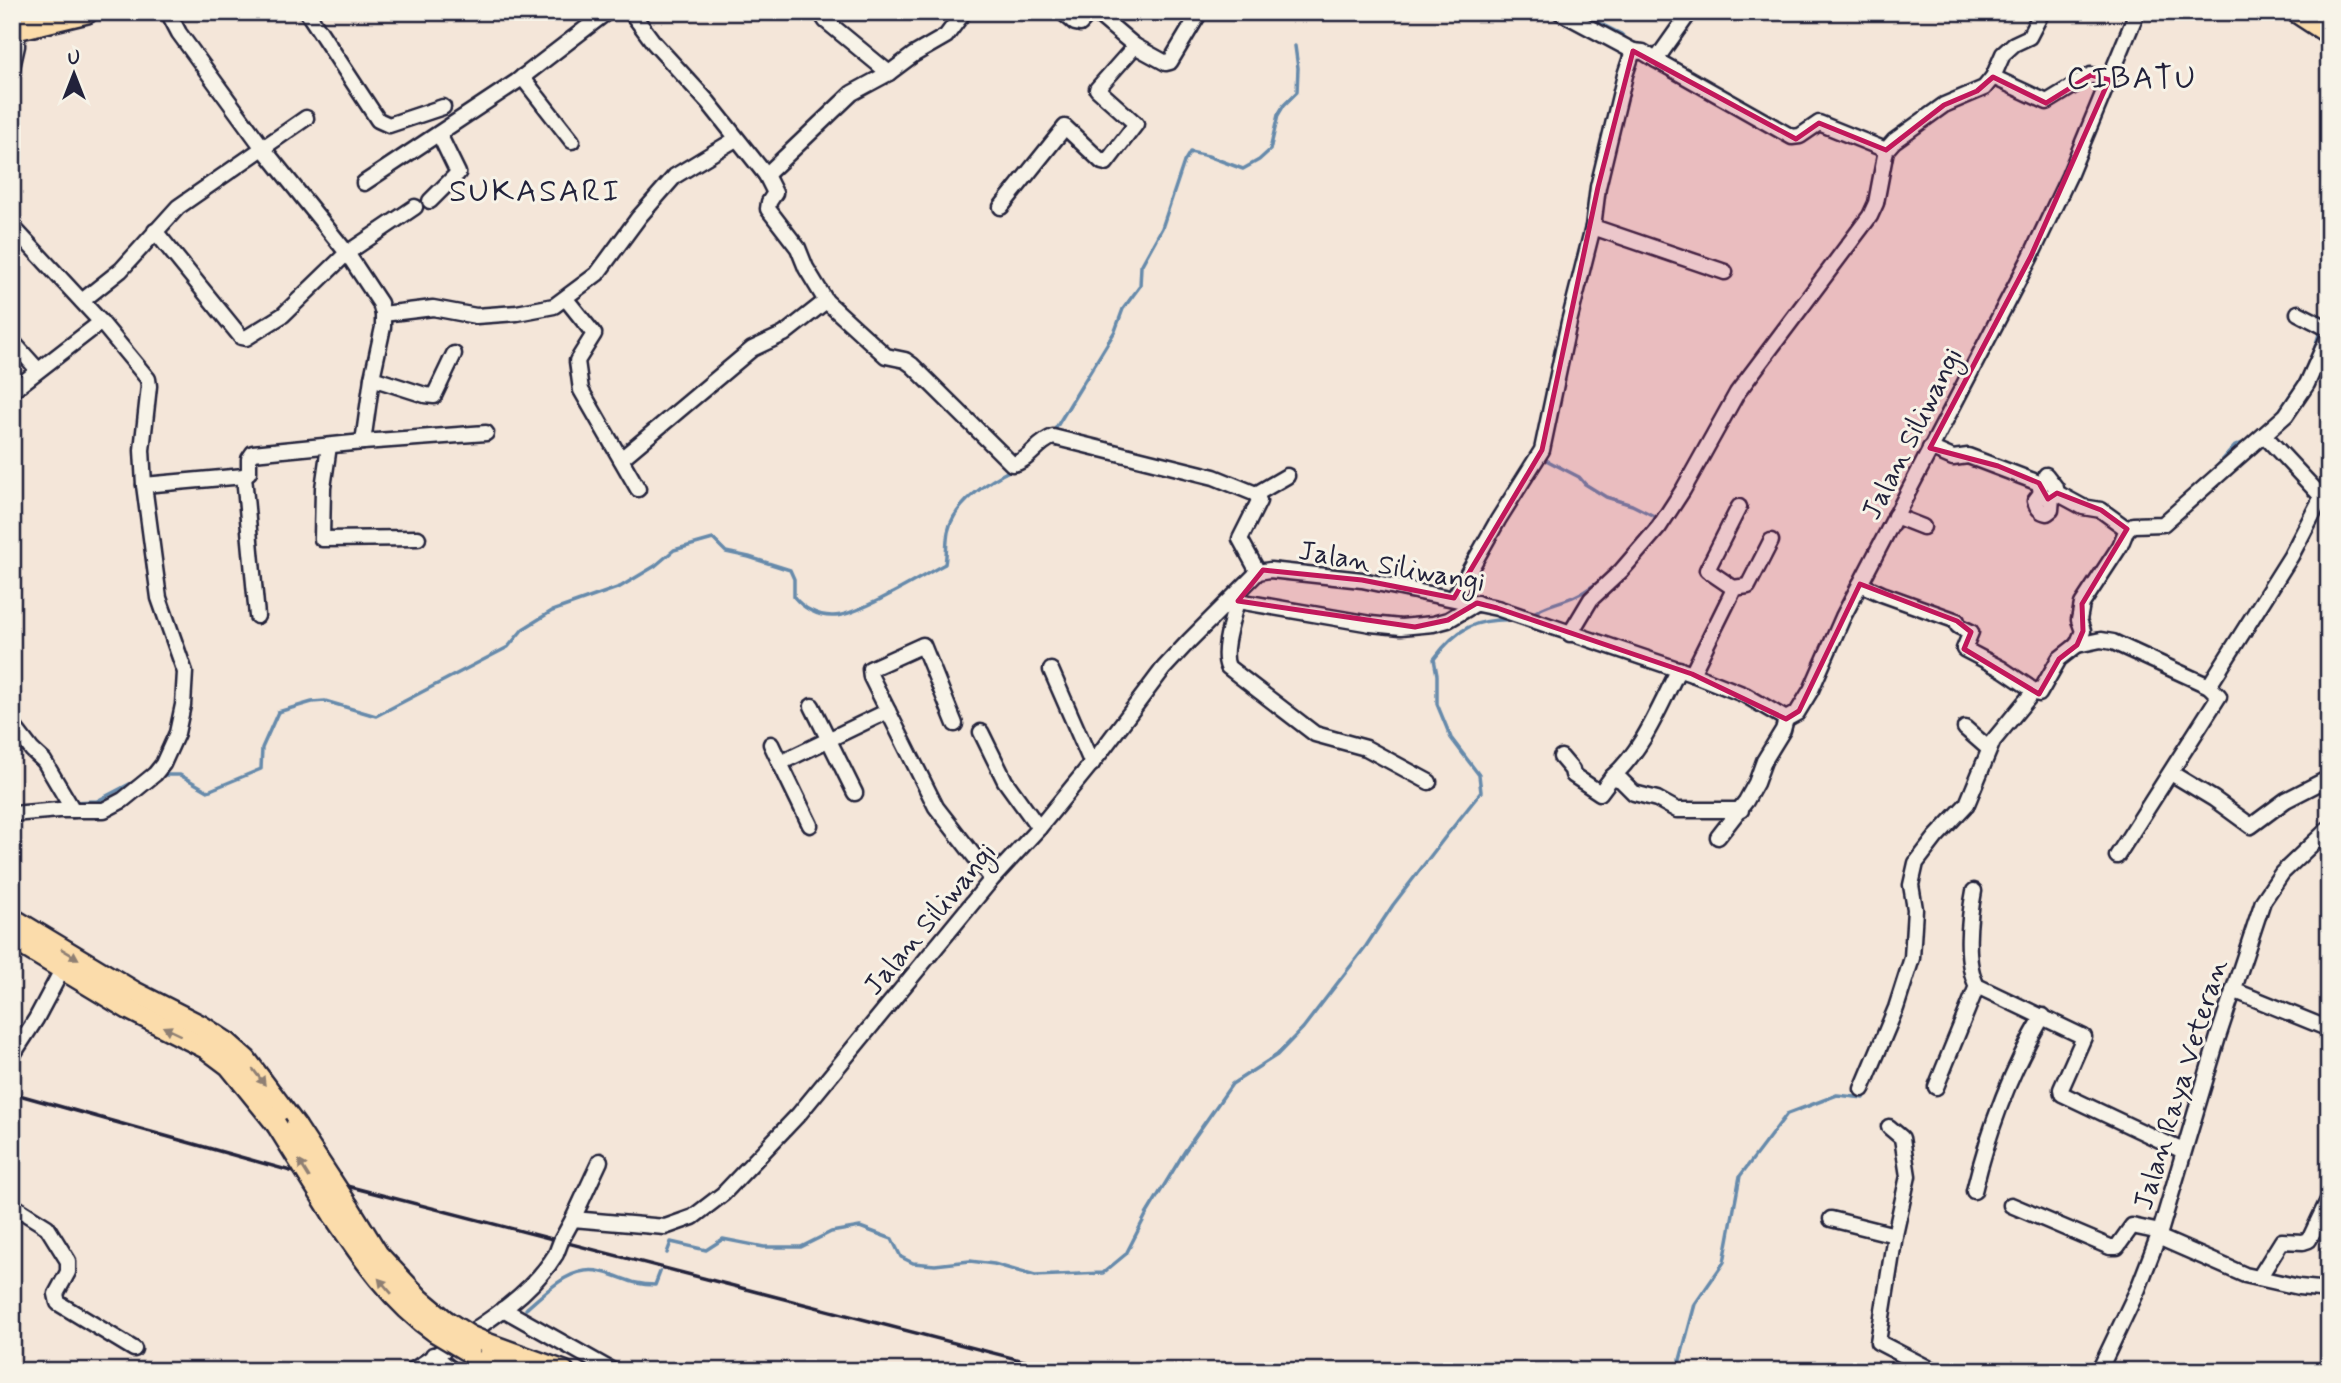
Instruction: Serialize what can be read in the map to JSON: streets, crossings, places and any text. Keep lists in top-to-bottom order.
{
  "streets": {
    "street": ["Jalan Siliwangi", "Jalan Raya Veteran"]
  },
  "districts": ["CIBATU", "SUKASARI"],
  "north": "top"
}
